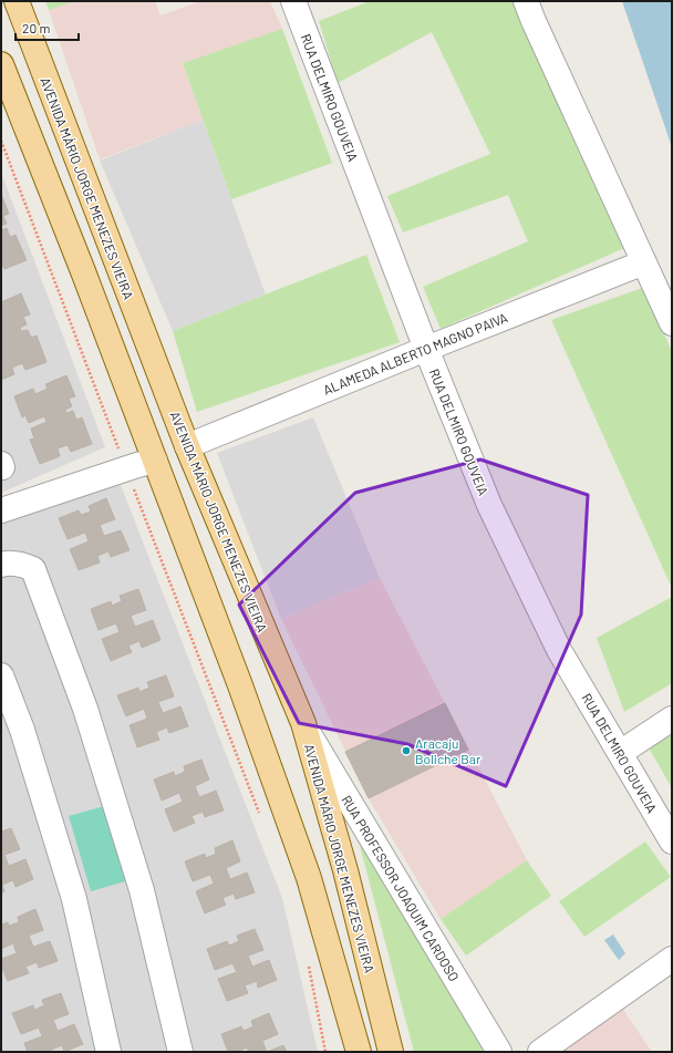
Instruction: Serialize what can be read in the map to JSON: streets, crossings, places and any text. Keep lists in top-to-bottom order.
{
  "streets": {
    "main road": ["AVENIDA MÁRIO JORGE MENEZES VIEIRA"],
    "street": ["RUA DELMIRO GOUVEIA", "ALAMEDA ALBERTO MAGNO PAIVA", "RUA PROFESSOR JOAQUIM CARDOSO"]
  },
  "crossings": [
    ["RUA DELMIRO GOUVEIA", "ALAMEDA ALBERTO MAGNO PAIVA"],
    ["AVENIDA MÁRIO JORGE MENEZES VIEIRA", "ALAMEDA ALBERTO MAGNO PAIVA"],
    ["AVENIDA MÁRIO JORGE MENEZES VIEIRA", "RUA PROFESSOR JOAQUIM CARDOSO"]
  ],
  "places": ["Aracaju Boliche Bar"],
  "scale_bar": "20 m"
}
